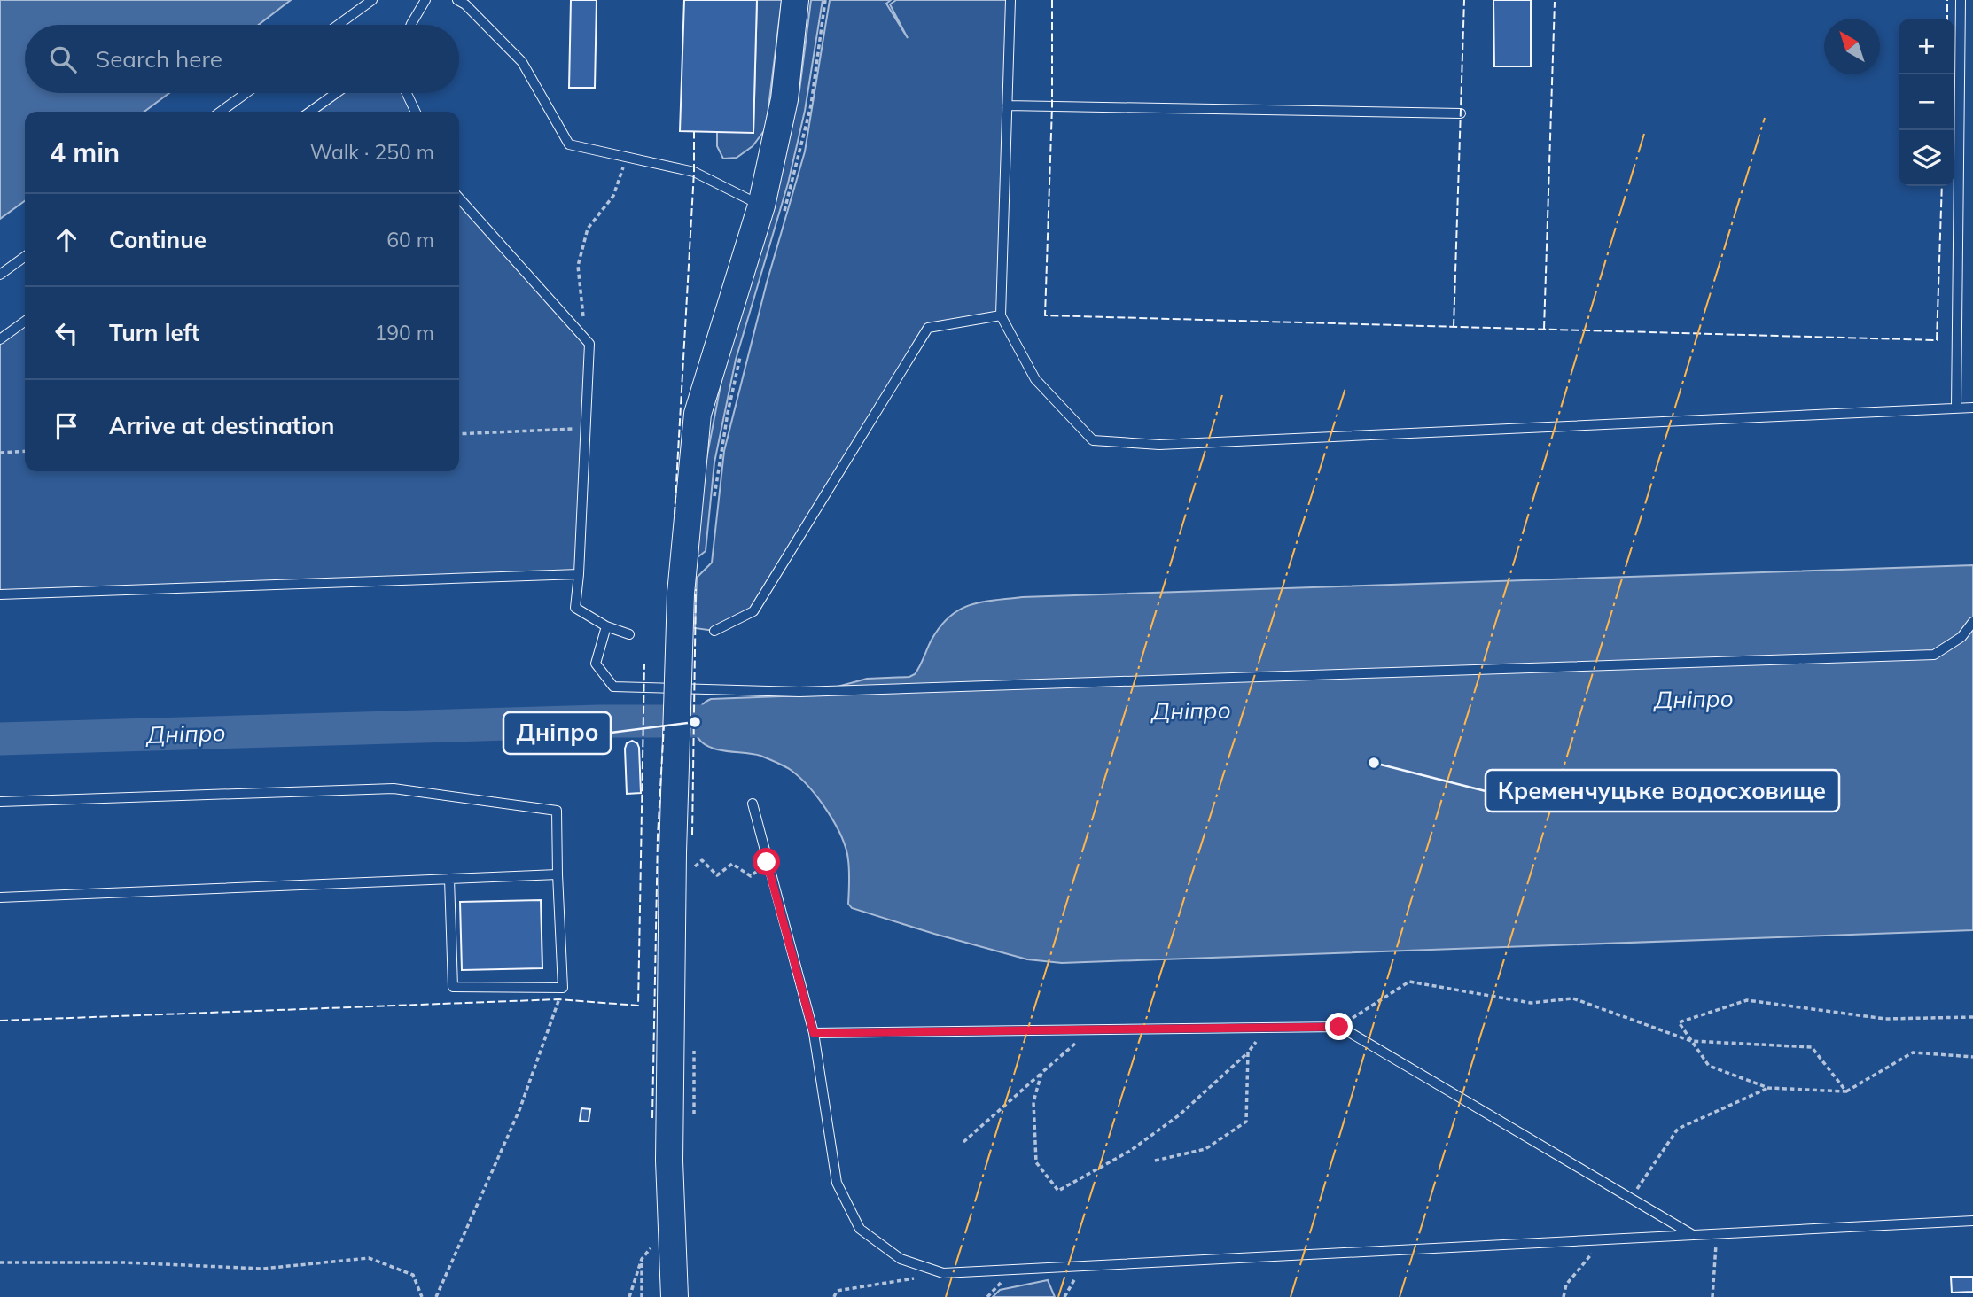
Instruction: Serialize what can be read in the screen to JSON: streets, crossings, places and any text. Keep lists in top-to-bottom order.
{
  "water": ["Дніпро"],
  "places": ["Дніпро", "Кременчуцьке водосховище"],
  "north": "top left",
  "page": {
    "map_buttons": ["+", "−"],
    "search": "Search here",
    "heading": ["4 min", "Walk · 250 m"],
    "list": [
      ["Continue", "60 m"],
      ["Turn left", "190 m"],
      "Arrive at destination"
    ]
  }
}
